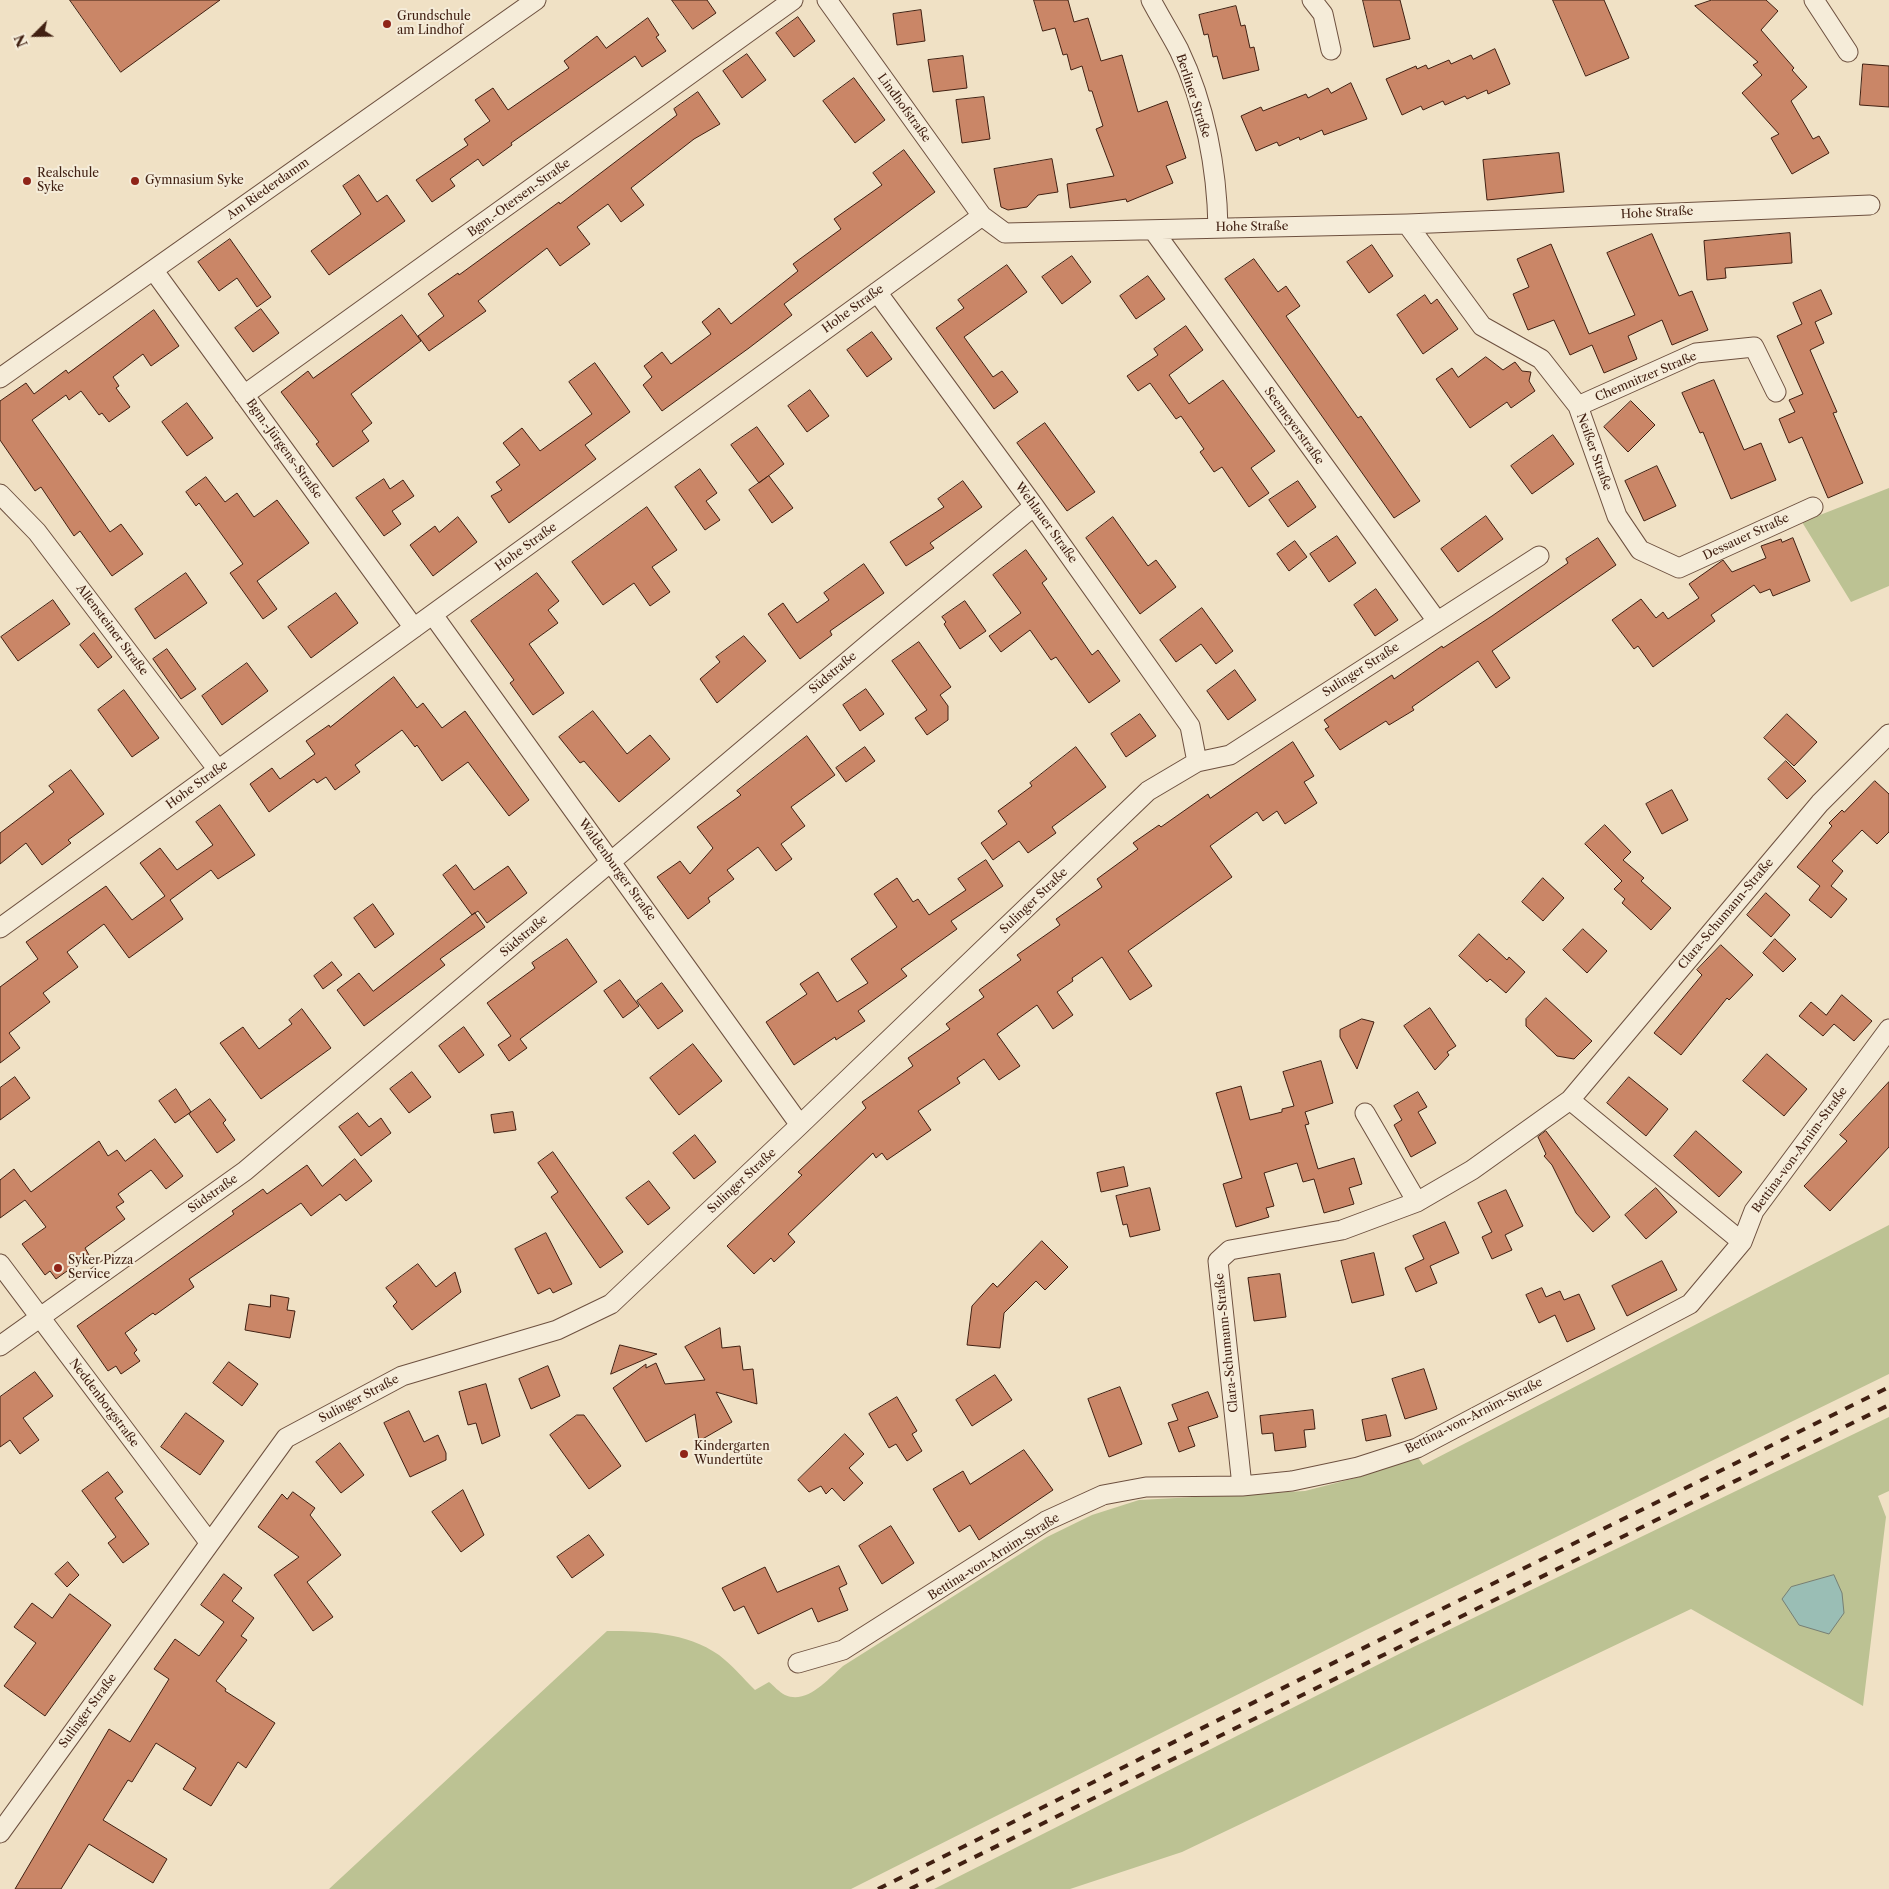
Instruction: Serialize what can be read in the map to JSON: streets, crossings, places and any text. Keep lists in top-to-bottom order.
{
  "streets": {
    "street": [
      "Berliner Straße",
      "Lindhofstraße",
      "Am Riederdamm",
      "Bgm.-Otersen-Straße",
      "Hohe Straße",
      "Chemnitzer Straße",
      "Seemeyerstraße",
      "Bgm.-Jürgens-Straße",
      "Neißer Straße",
      "Wehlauer Straße",
      "Dessauer Straße",
      "Allensteiner Straße",
      "Sulinger Straße",
      "Südstraße",
      "Waldenburger Straße",
      "Clara-Schumann-Straße",
      "Bettina-von-Arnim-Straße",
      "Neddenborgstraße"
    ]
  },
  "crossings": [
    ["Berliner Straße", "Hohe Straße"],
    ["Lindhofstraße", "Hohe Straße"],
    ["Am Riederdamm", "Bgm.-Jürgens-Straße"],
    ["Bgm.-Otersen-Straße", "Bgm.-Jürgens-Straße"],
    ["Hohe Straße", "Seemeyerstraße"],
    ["Hohe Straße", "Bgm.-Jürgens-Straße"],
    ["Hohe Straße", "Neißer Straße"],
    ["Hohe Straße", "Wehlauer Straße"],
    ["Hohe Straße", "Allensteiner Straße"],
    ["Hohe Straße", "Waldenburger Straße"],
    ["Chemnitzer Straße", "Neißer Straße"],
    ["Seemeyerstraße", "Sulinger Straße"],
    ["Neißer Straße", "Dessauer Straße"],
    ["Wehlauer Straße", "Sulinger Straße"],
    ["Wehlauer Straße", "Südstraße"],
    ["Sulinger Straße", "Waldenburger Straße"],
    ["Sulinger Straße", "Neddenborgstraße"],
    ["Südstraße", "Waldenburger Straße"],
    ["Südstraße", "Neddenborgstraße"],
    ["Clara-Schumann-Straße", "Bettina-von-Arnim-Straße"]
  ],
  "places": [
    "Grundschule am Lindhof",
    "Realschule Syke",
    "Gymnasium Syke",
    "Syker Pizza Service",
    "Kindergarten Wundertüte"
  ],
  "north": "bottom left"
}
